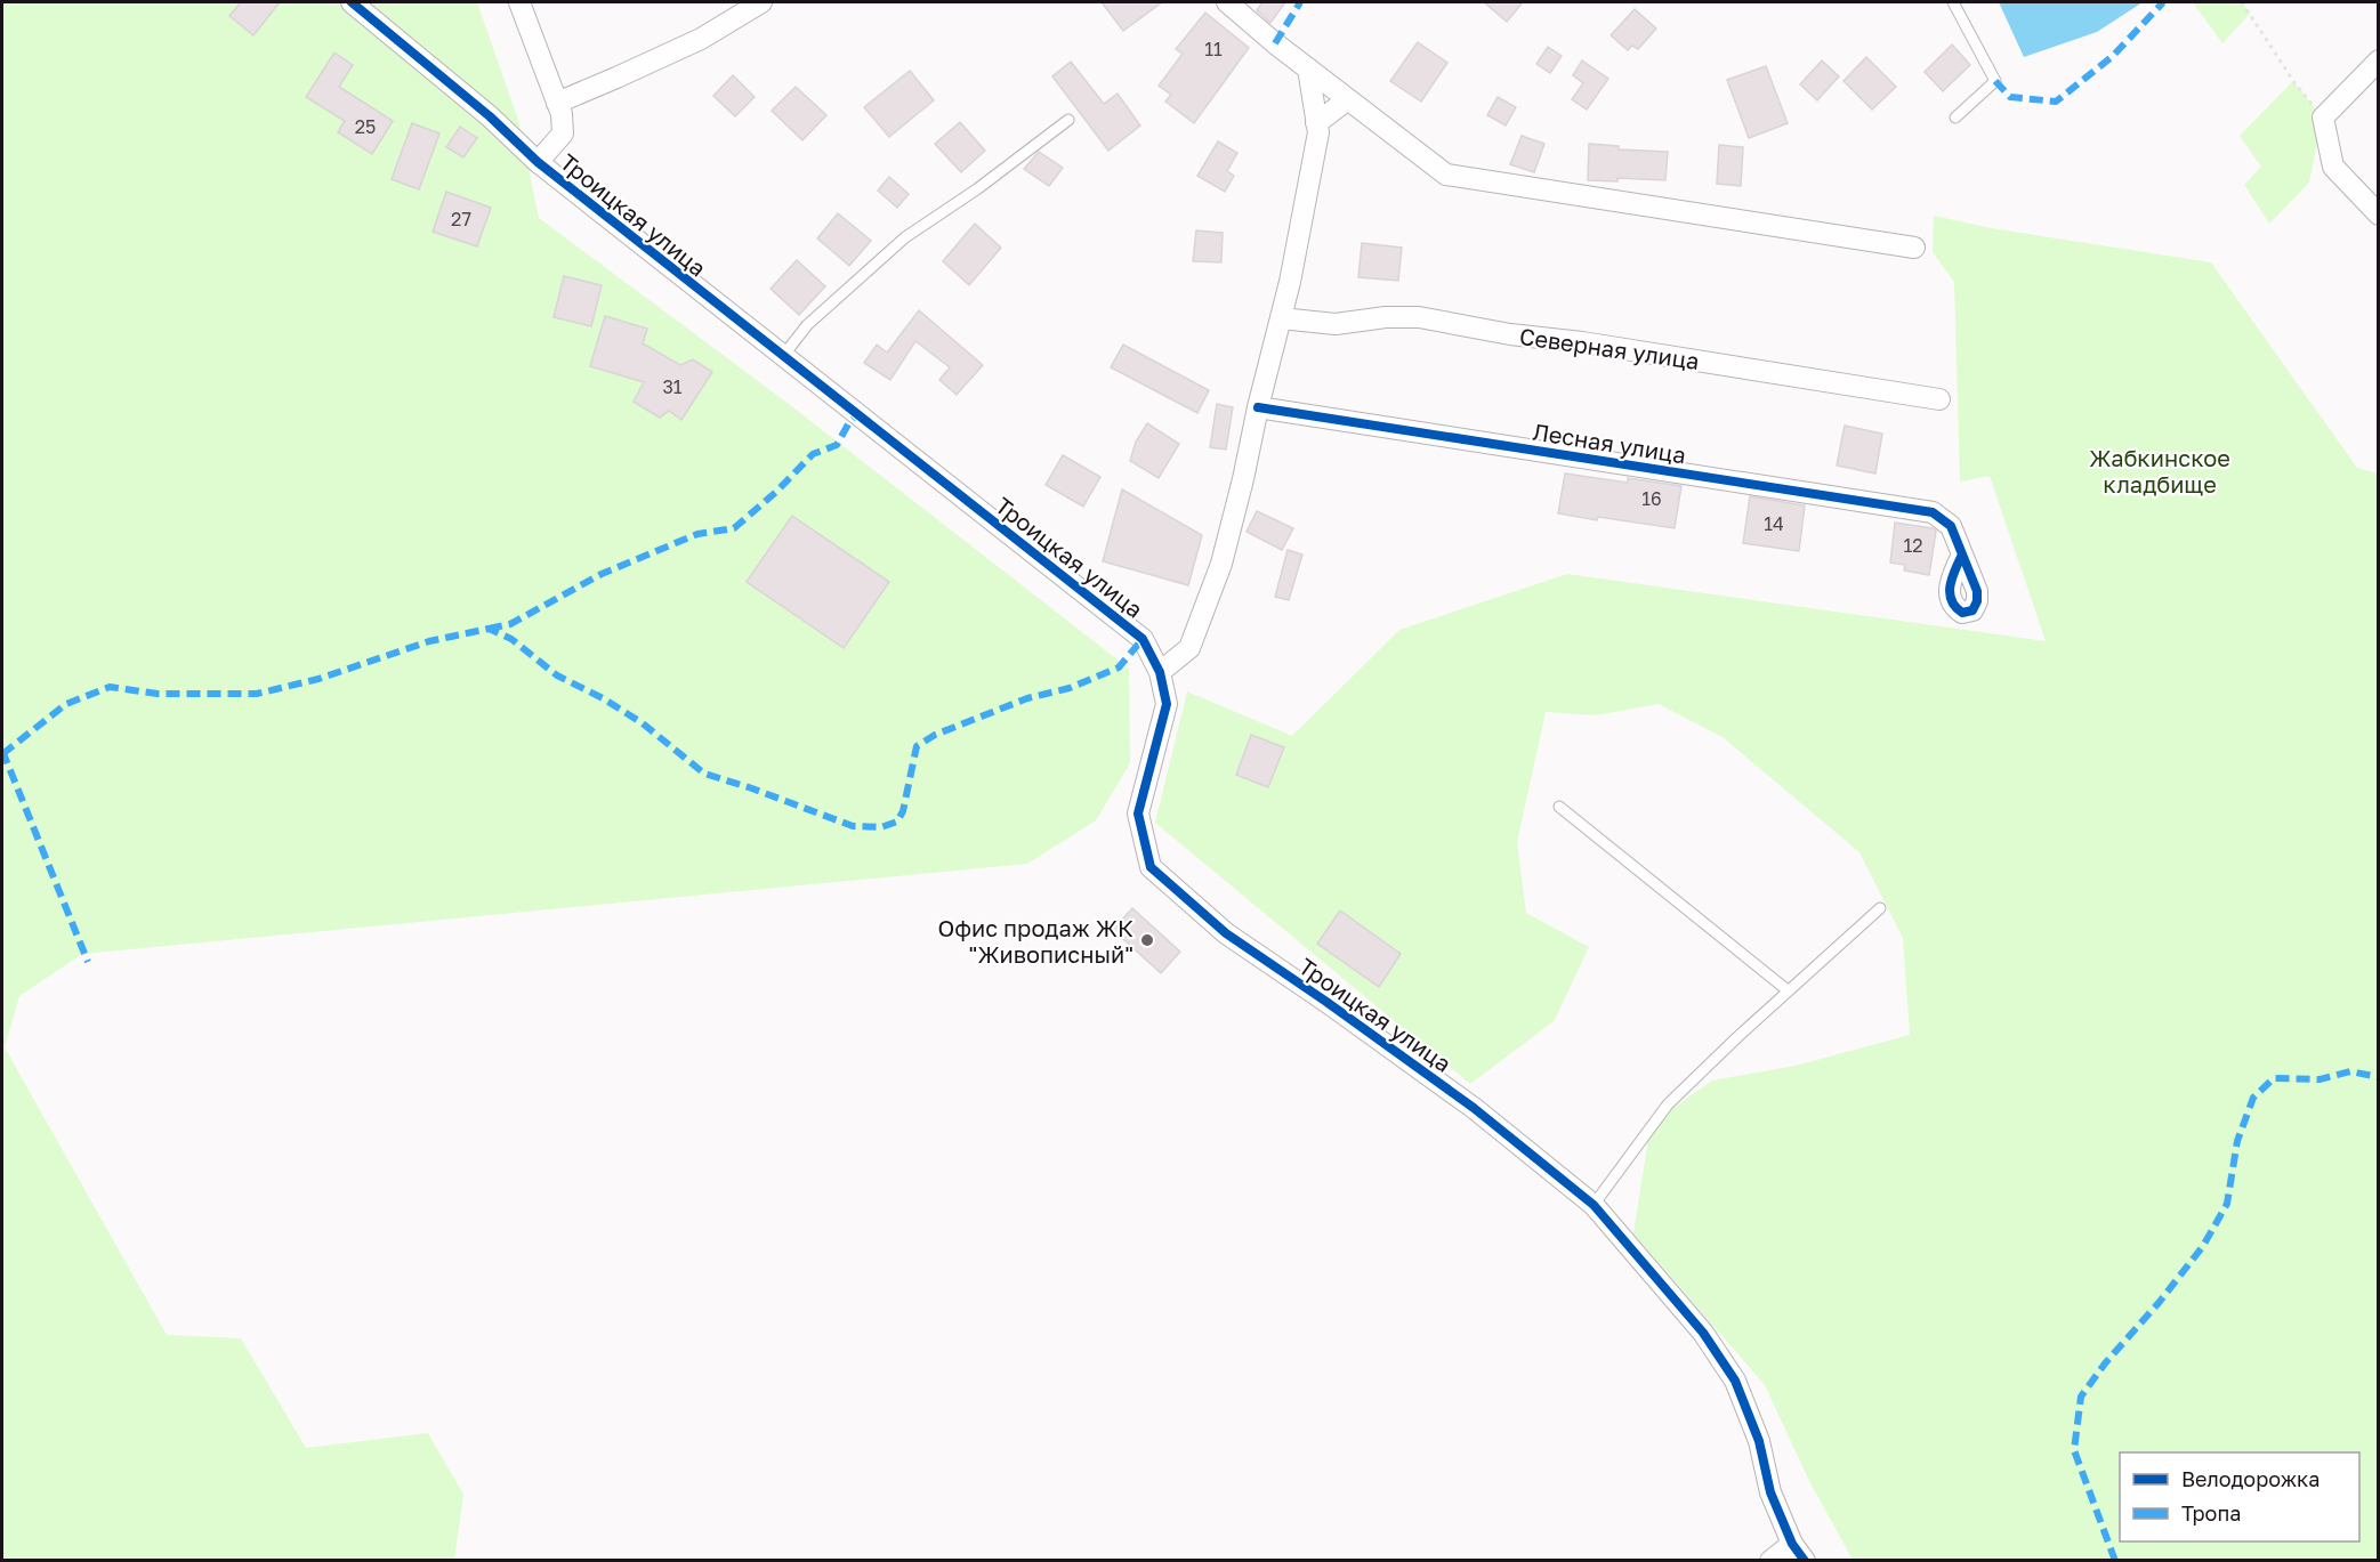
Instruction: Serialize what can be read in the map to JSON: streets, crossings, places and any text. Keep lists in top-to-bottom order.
{
  "streets": {
    "street": ["Троицкая улица", "Северная улица", "Лесная улица"]
  },
  "parks": ["Жабкинское кладбище"],
  "places": ["Офис продаж ЖК \"Живописный\""],
  "house_numbers": [
    "11",
    "25",
    "27",
    "31",
    "16",
    "14",
    "12"
  ],
  "legend": ["Велодорожка", "Тропа"]
}
